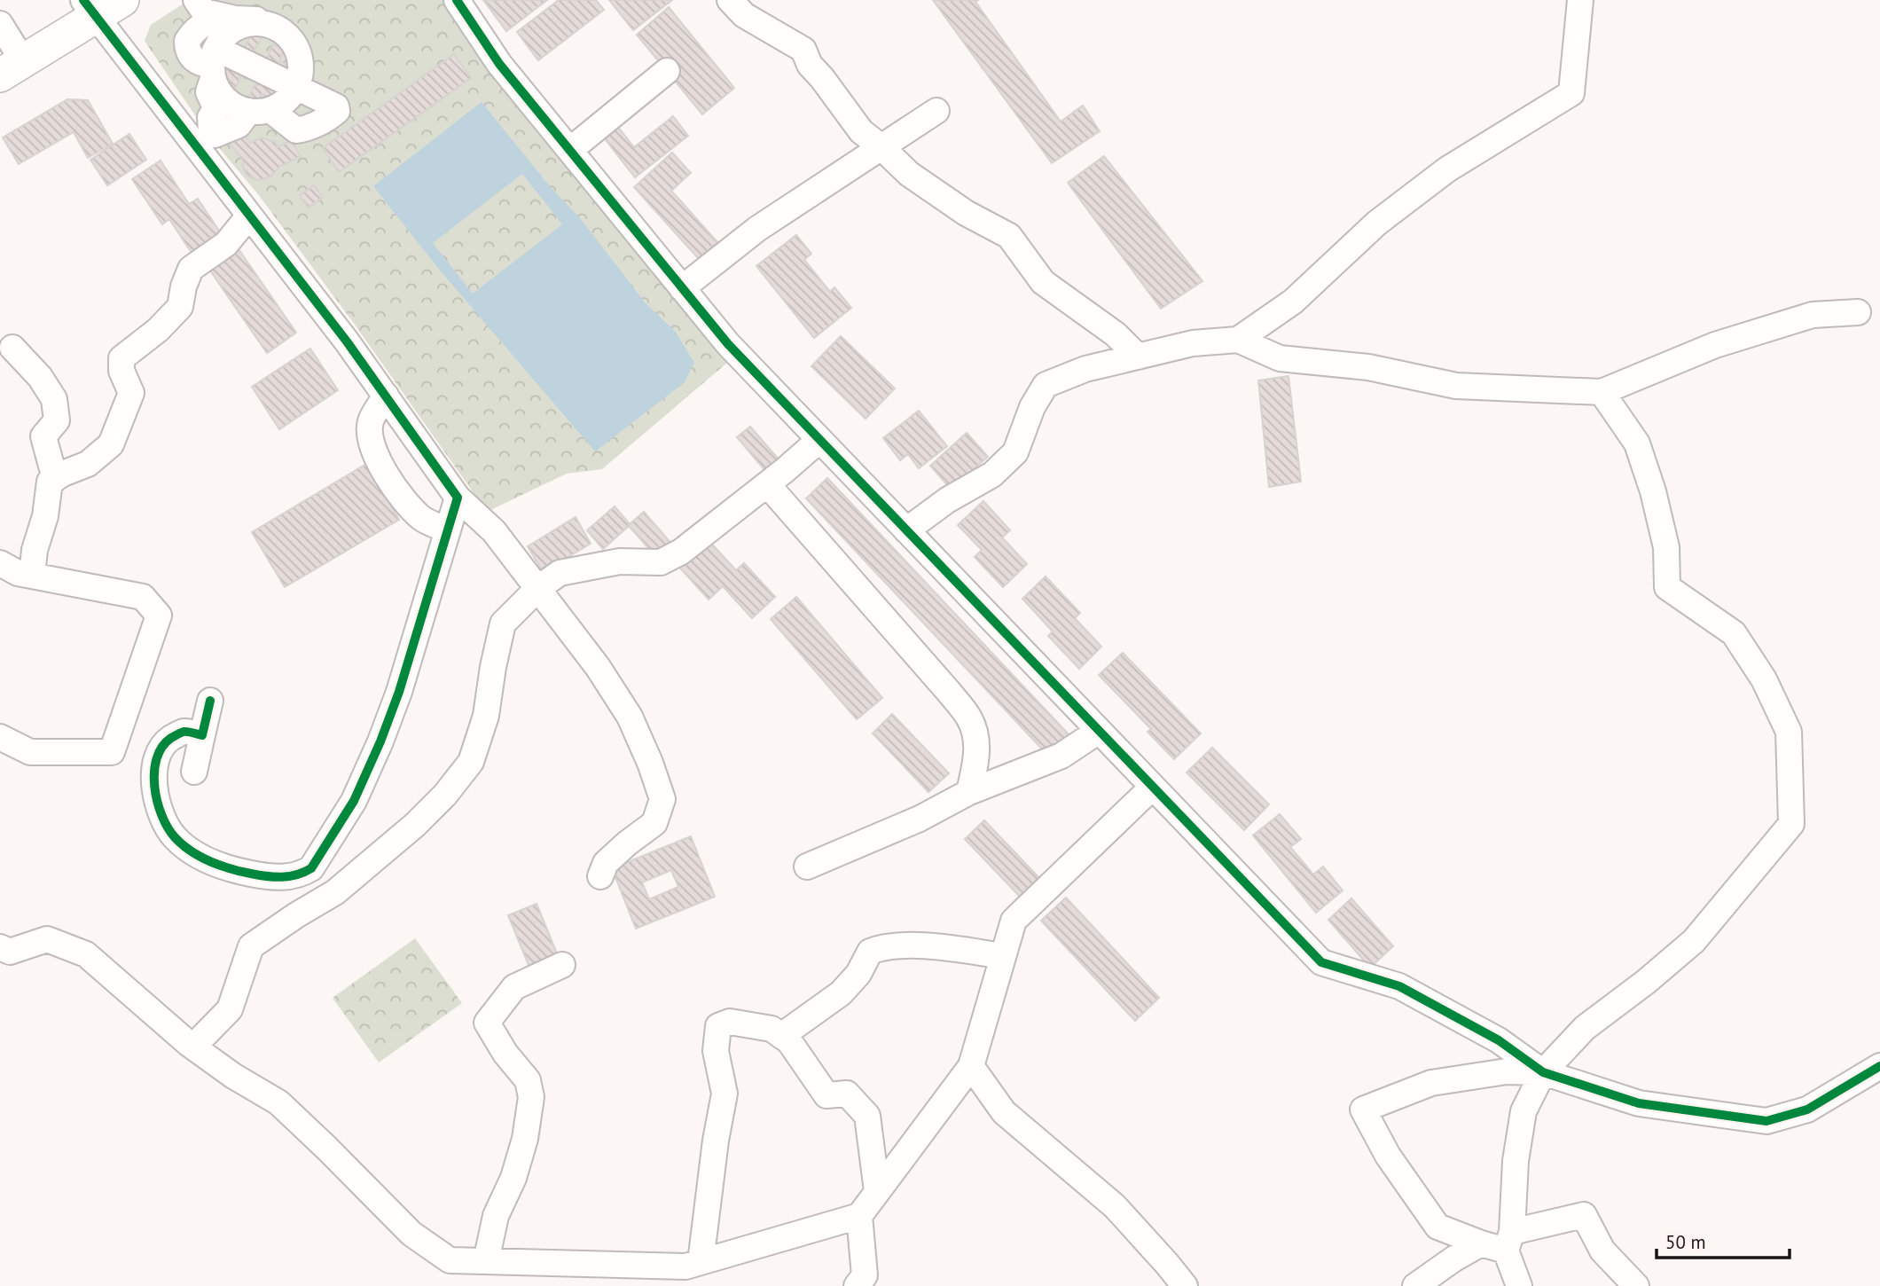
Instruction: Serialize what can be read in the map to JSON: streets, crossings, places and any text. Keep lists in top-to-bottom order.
{
  "scale_bar": "50 m"
}
